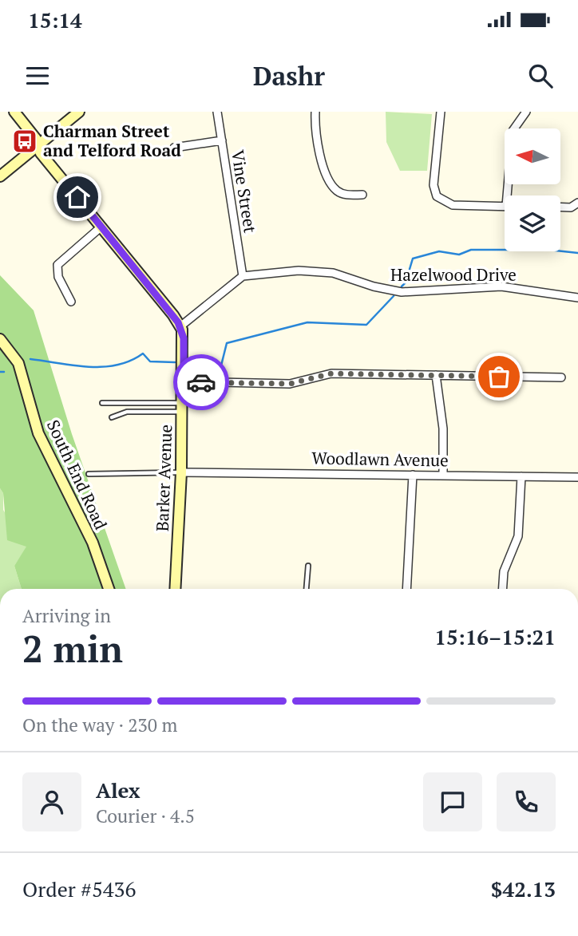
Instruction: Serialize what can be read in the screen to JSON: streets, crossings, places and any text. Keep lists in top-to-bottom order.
{
  "streets": {
    "street": [
      "Vine Street",
      "Hazelwood Drive",
      "Woodlawn Avenue",
      "South End Road",
      "Barker Avenue"
    ]
  },
  "crossings": [
    ["Vine Street", "Hazelwood Drive"],
    ["Woodlawn Avenue", "Barker Avenue"]
  ],
  "places": {
    "bus stop": ["Charman Street and Telford Road"]
  },
  "north": "left",
  "page": {
    "status": "15:14",
    "header": "Dashr",
    "heading": ["2 min", "Arriving in", "15:16–15:21"],
    "panel": [
      "Alex",
      "Courier · 4.5",
      "Order #5436",
      "$42.13"
    ],
    "bar": "On the way · 230 m"
  }
}
